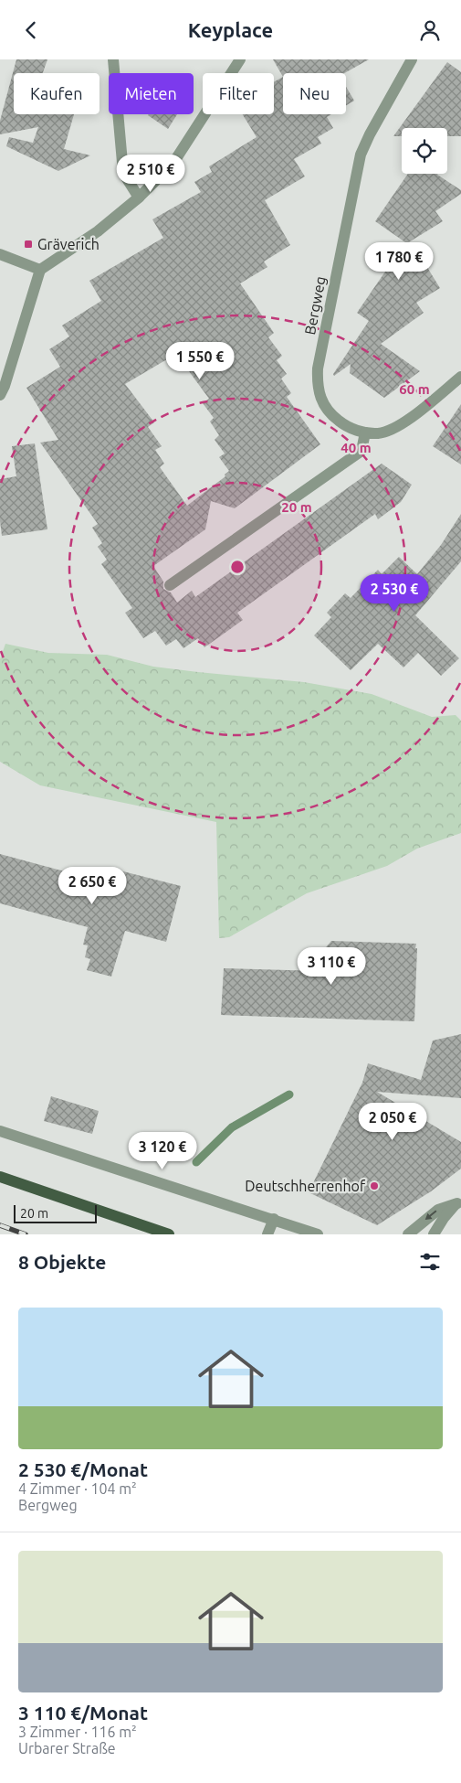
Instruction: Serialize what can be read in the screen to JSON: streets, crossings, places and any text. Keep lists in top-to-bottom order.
{
  "streets": {
    "street": ["Bergweg"]
  },
  "places": {
    "transit": ["Gräverich"],
    "other": ["Deutschherrenhof"]
  },
  "scale_bar": "20 m",
  "page": {
    "header": "Keyplace",
    "chip": [
      "Kaufen",
      "Mieten",
      "Filter",
      "Neu"
    ],
    "price": [
      "2 510 €",
      "1 780 €",
      "1 550 €",
      "2 530 €",
      "2 650 €",
      "3 110 €",
      "2 050 €",
      "3 120 €"
    ],
    "scale": "20 m",
    "heading": "8 Objekte",
    "list": [
      {
        "name": "2 530 €/Monat",
        "note": "4 Zimmer · 104 m² · Bergweg"
      },
      {
        "name": "3 110 €/Monat",
        "note": "3 Zimmer · 116 m² · Urbarer Straße"
      }
    ]
  },
  "rings": ["60 m", "40 m", "20 m"]
}
